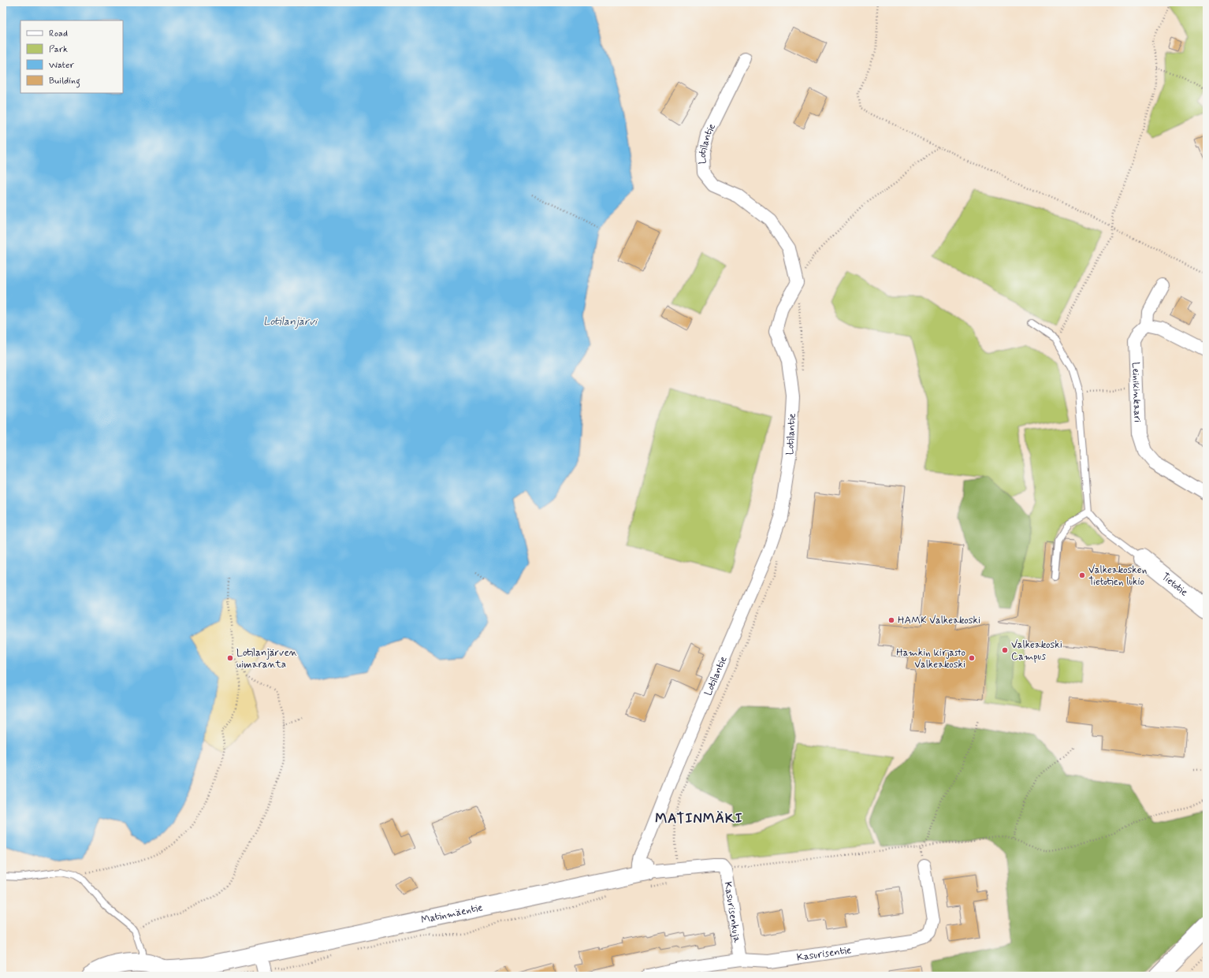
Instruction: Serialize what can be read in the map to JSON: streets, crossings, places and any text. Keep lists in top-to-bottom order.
{
  "streets": {
    "street": [
      "Lotilantie",
      "Leinikinkaari",
      "Tietotie",
      "Matinmäentie",
      "Kasurisenkuja",
      "Kasurisentie"
    ]
  },
  "crossings": [
    ["Lotilantie", "Matinmäentie"],
    ["Matinmäentie", "Kasurisenkuja"],
    ["Kasurisenkuja", "Kasurisentie"]
  ],
  "districts": ["MATINMÄKI"],
  "water": ["Lotilanjärvi"],
  "places": [
    "Valkeakosken Tietotien lukio",
    "HAMK Valkeakoski",
    "Valkeakoski Campus",
    "Lotilanjärven uimaranta",
    "Hamkin kirjasto Valkeakoski"
  ],
  "legend": [
    "Road",
    "Park",
    "Water",
    "Building"
  ]
}
